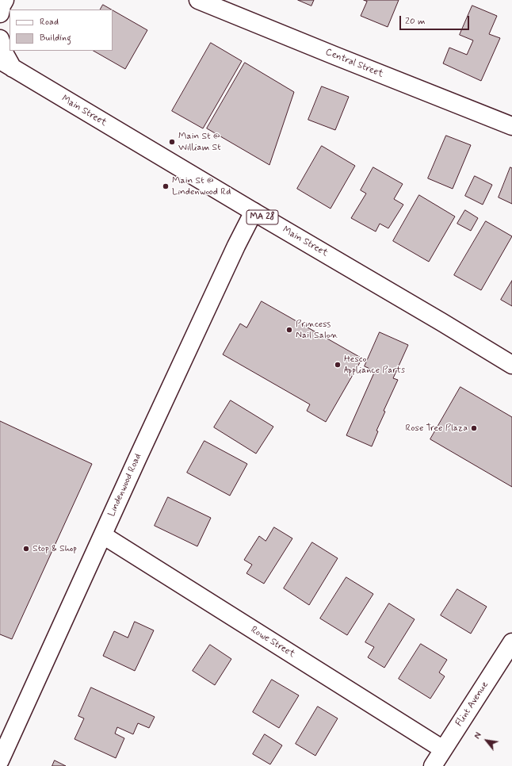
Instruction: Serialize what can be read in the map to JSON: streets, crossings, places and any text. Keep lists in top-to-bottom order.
{
  "streets": {
    "street": [
      "Central Street",
      "Main Street",
      "MA 28",
      "Lindenwood Road",
      "Rowe Street",
      "Flint Avenue"
    ]
  },
  "crossings": [
    ["Main Street", "Lindenwood Road"],
    ["Lindenwood Road", "Rowe Street"],
    ["Rowe Street", "Flint Avenue"]
  ],
  "places": [
    "Main St @ William St",
    "Main St @ Lindenwood Rd",
    "Princess Nail Salon",
    "Hesco Appliance Parts",
    "Rose Tree Plaza",
    "Stop & Shop"
  ],
  "legend": ["Road", "Building"],
  "scale_bar": "20 m",
  "north": "top left"
}
